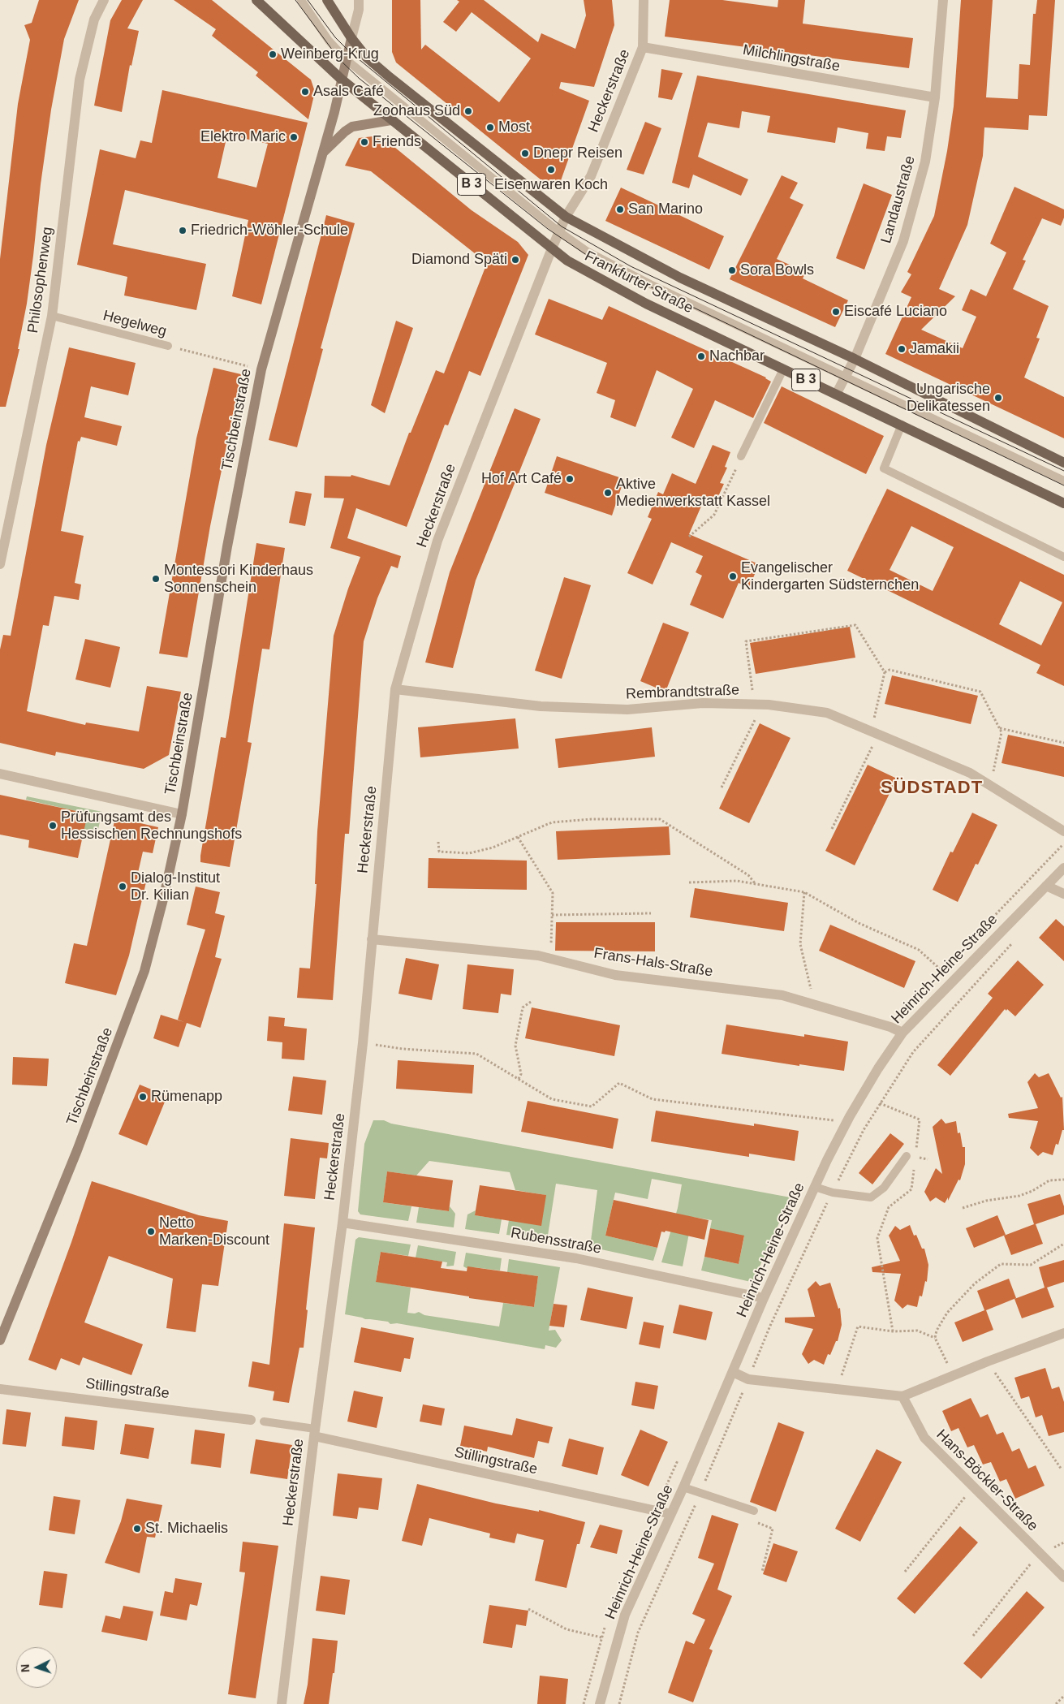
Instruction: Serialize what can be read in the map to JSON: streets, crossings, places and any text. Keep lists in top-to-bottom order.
{
  "streets": {
    "main road": ["B 3", "Frankfurter Straße", "Tischbeinstraße"],
    "street": [
      "Milchlingstraße",
      "Heckerstraße",
      "Landaustraße",
      "Philosophenweg",
      "Rembrandtstraße",
      "Frans-Hals-Straße",
      "Heinrich-Heine-Straße",
      "Rubensstraße",
      "Stillingstraße",
      "Hans-Böckler-Straße"
    ],
    "lane": ["Hegelweg"]
  },
  "crossings": [
    ["Milchlingstraße", "Heckerstraße"],
    ["Milchlingstraße", "Landaustraße"],
    ["Heckerstraße", "Frankfurter Straße"],
    ["Heckerstraße", "Rembrandtstraße"],
    ["Heckerstraße", "Frans-Hals-Straße"],
    ["Heckerstraße", "Rubensstraße"],
    ["Heckerstraße", "Stillingstraße"],
    ["Landaustraße", "Frankfurter Straße"],
    ["Philosophenweg", "Hegelweg"],
    ["Frankfurter Straße", "Tischbeinstraße"],
    ["Hegelweg", "Tischbeinstraße"],
    ["Frans-Hals-Straße", "Heinrich-Heine-Straße"],
    ["Heinrich-Heine-Straße", "Rubensstraße"],
    ["Heinrich-Heine-Straße", "Stillingstraße"]
  ],
  "districts": ["SÜDSTADT"],
  "places": [
    "Weinberg-Krug",
    "Asals Café",
    "Zoohaus Süd",
    "Most",
    "Elektro Maric",
    "Friends",
    "Dnepr Reisen",
    "Eisenwaren Koch",
    "San Marino",
    "Friedrich-Wöhler-Schule",
    "Diamond Späti",
    "Sora Bowls",
    "Eiscafé Luciano",
    "Jamakii",
    "Nachbar",
    "Ungarische Delikatessen",
    "Hof Art Café",
    "Aktive Medienwerkstatt Kassel",
    "Evangelischer Kindergarten Südsternchen",
    "Montessori Kinderhaus Sonnenschein",
    "Prüfungsamt des Hessischen Rechnungshofs",
    "Dialog-Institut Dr. Kilian",
    "Rümenapp",
    "Netto Marken-Discount",
    "St. Michaelis"
  ],
  "north": "left"
}
